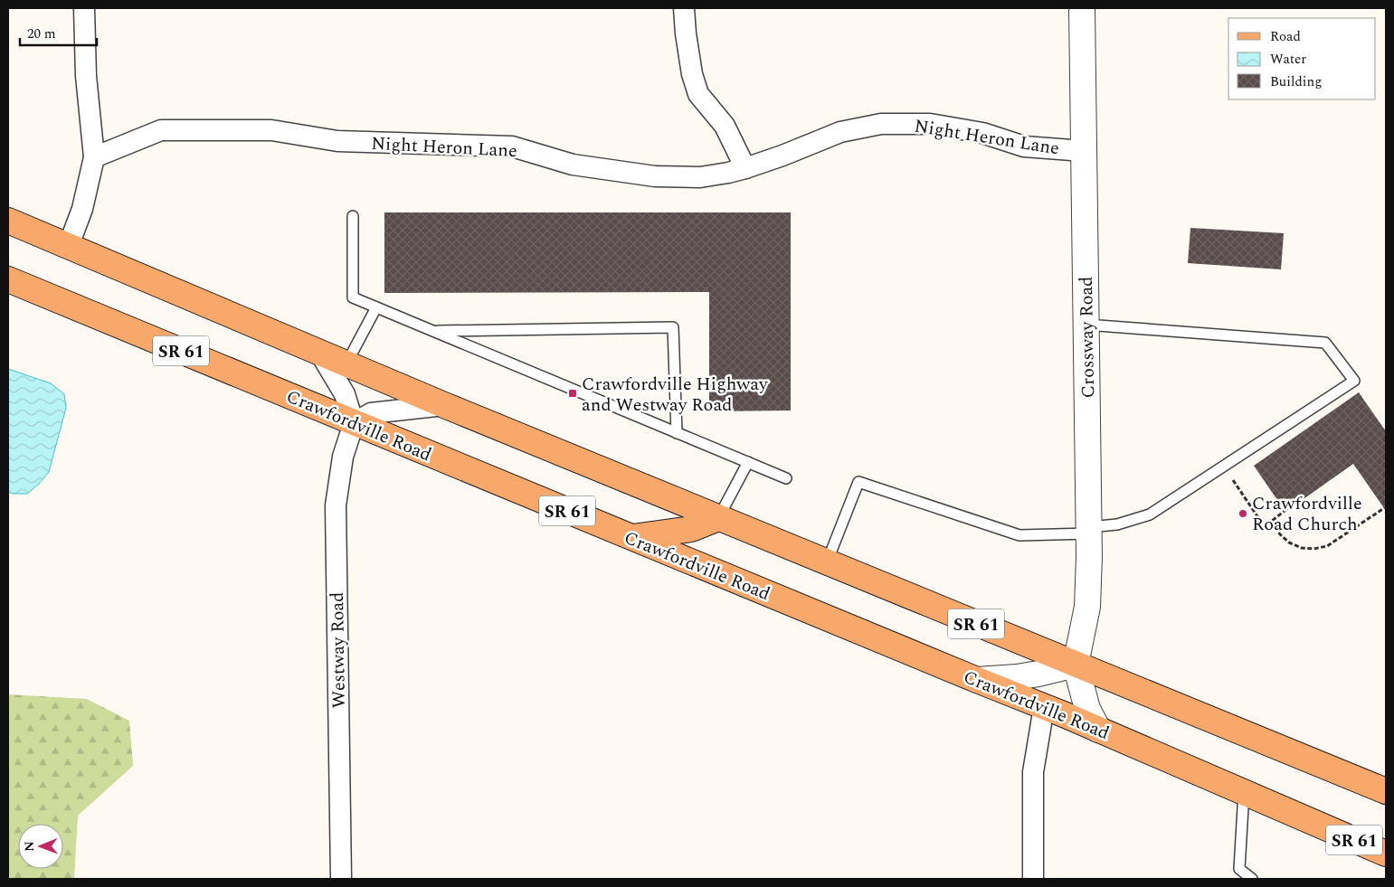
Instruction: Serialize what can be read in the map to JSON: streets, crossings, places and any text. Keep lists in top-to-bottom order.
{
  "streets": {
    "main road": ["SR 61", "Crawfordville Road"],
    "street": ["Night Heron Lane", "Crossway Road", "Westway Road"]
  },
  "crossings": [
    ["Night Heron Lane", "Crossway Road"],
    ["Crossway Road", "SR 61"],
    ["Crawfordville Road", "Westway Road"]
  ],
  "places": {
    "transit": ["Crawfordville Highway and Westway Road"],
    "other": ["Crawfordville Road Church"]
  },
  "legend": ["Road", "Water", "Building"],
  "scale_bar": "20 m",
  "north": "left"
}
